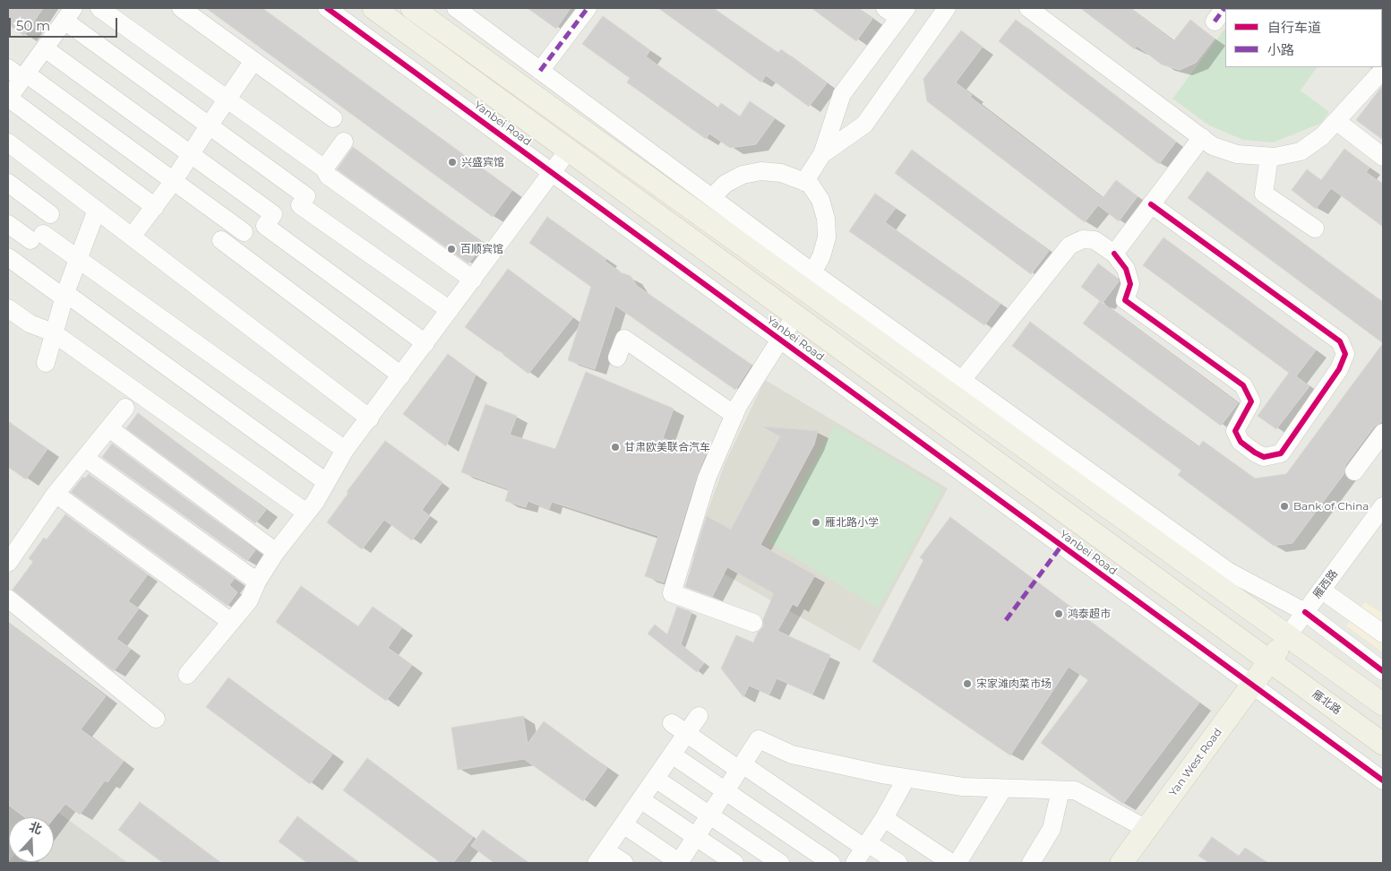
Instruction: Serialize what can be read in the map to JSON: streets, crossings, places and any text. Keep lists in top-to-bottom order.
{
  "streets": {
    "main road": [
      "Yanbei Road",
      "雁西路",
      "雁北路",
      "Yan West Road"
    ]
  },
  "crossings": [
    ["Yanbei Road", "雁西路"],
    ["Yanbei Road", "雁北路"],
    ["Yanbei Road", "Yan West Road"],
    ["雁西路", "雁北路"],
    ["雁西路", "Yan West Road"],
    ["雁北路", "Yan West Road"]
  ],
  "places": [
    "兴盛宾馆",
    "百顺宾馆",
    "甘肃欧美联合汽车",
    "Bank of China",
    "雁北路小学",
    "鸿泰超市",
    "宋家滩肉菜市场"
  ],
  "legend": ["自行车道", "小路"],
  "scale_bar": "50 m",
  "north": "top"
}
